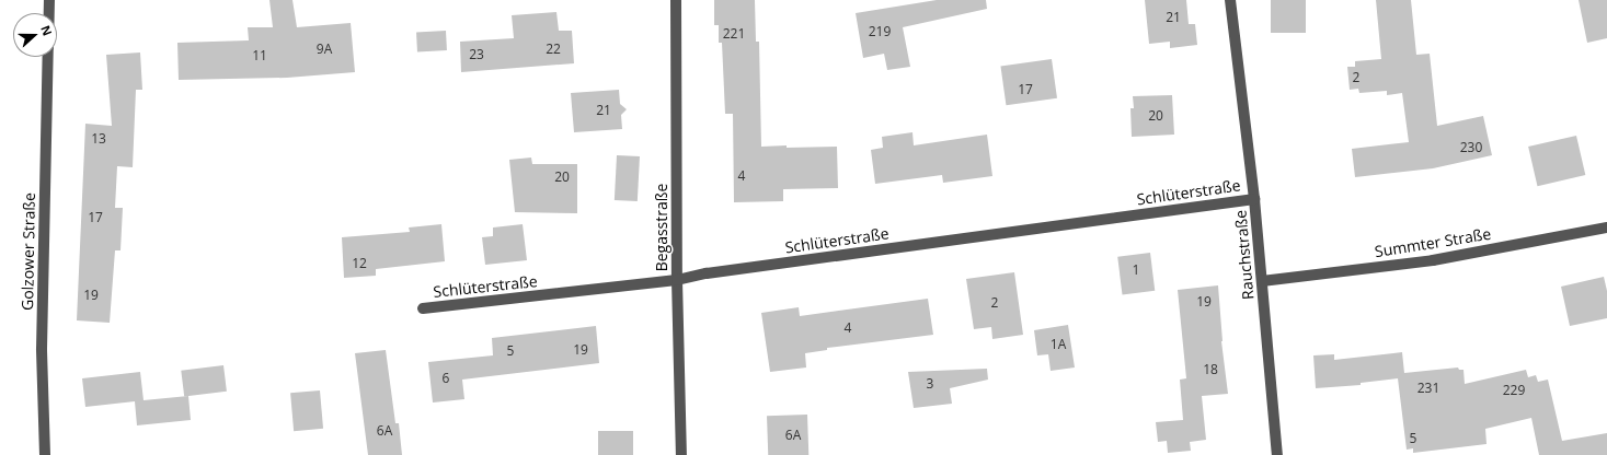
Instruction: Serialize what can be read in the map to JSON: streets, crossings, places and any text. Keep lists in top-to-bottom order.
{
  "streets": {
    "street": [
      "Schlüterstraße",
      "Begasstraße",
      "Summter Straße",
      "Golzower Straße",
      "Rauchstraße"
    ]
  },
  "crossings": [
    ["Schlüterstraße", "Begasstraße"],
    ["Schlüterstraße", "Rauchstraße"],
    ["Summter Straße", "Rauchstraße"]
  ],
  "house_numbers": [
    "21",
    "219",
    "221",
    "9A",
    "22",
    "23",
    "11",
    "2",
    "17",
    "21",
    "20",
    "13",
    "230",
    "4",
    "20",
    "17",
    "12",
    "1",
    "19",
    "19",
    "2",
    "4",
    "1A",
    "19",
    "5",
    "18",
    "6",
    "3",
    "231",
    "229",
    "6A",
    "6A",
    "5"
  ],
  "north": "right"
}
